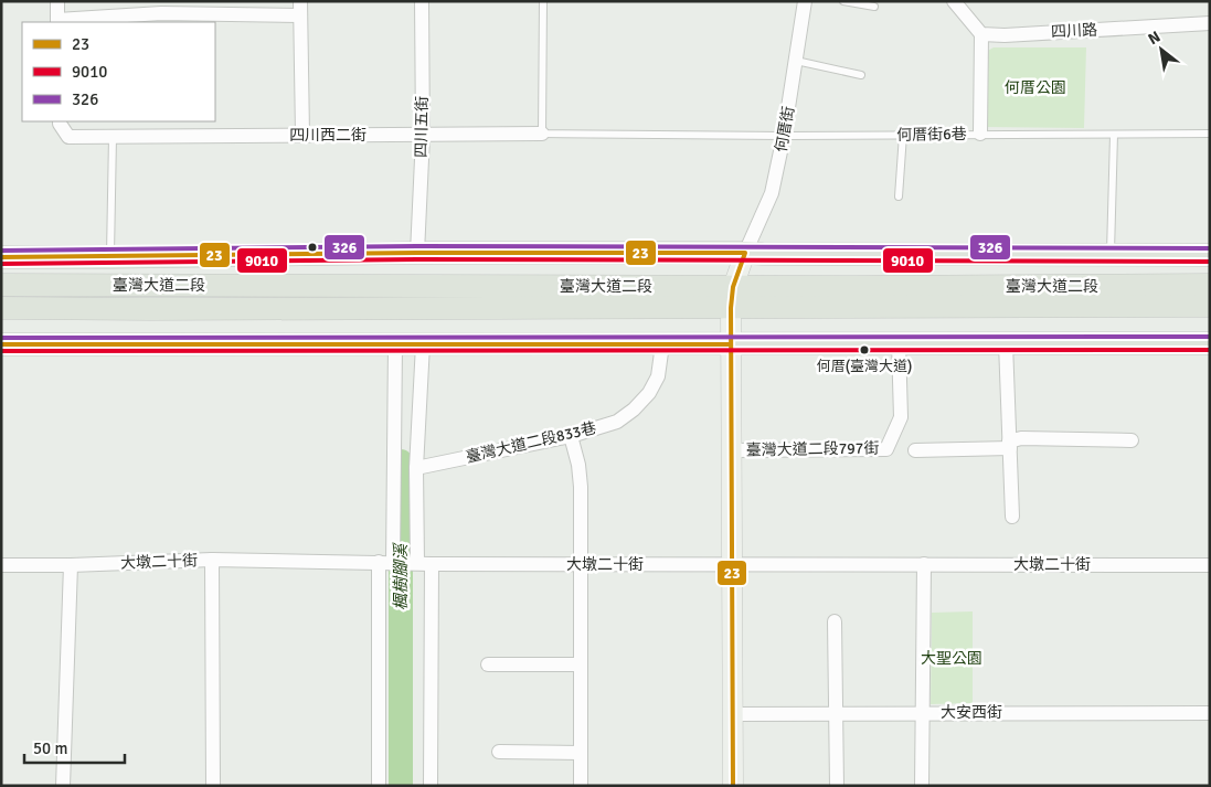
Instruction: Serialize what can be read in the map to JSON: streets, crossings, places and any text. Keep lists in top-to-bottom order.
{
  "streets": {
    "main road": ["臺灣大道二段"],
    "street": [
      "四川路",
      "四川五街",
      "何厝街",
      "四川西二街",
      "何厝街6巷",
      "臺灣大道二段833巷",
      "臺灣大道二段797街",
      "大墩二十街",
      "大安西街"
    ]
  },
  "crossings": [
    ["四川路", "何厝街6巷"],
    ["四川五街", "四川西二街"],
    ["四川五街", "臺灣大道二段"],
    ["何厝街", "何厝街6巷"],
    ["何厝街", "臺灣大道二段"],
    ["四川西二街", "何厝街6巷"]
  ],
  "water": ["楓樹腳溪"],
  "parks": ["何厝公園", "大聖公園"],
  "places": ["何厝(臺灣大道)"],
  "lines": ["transit line 326", "transit line 23", "transit line 9010"],
  "legend": ["23", "9010", "326"],
  "scale_bar": "50 m",
  "north": "top left"
}
